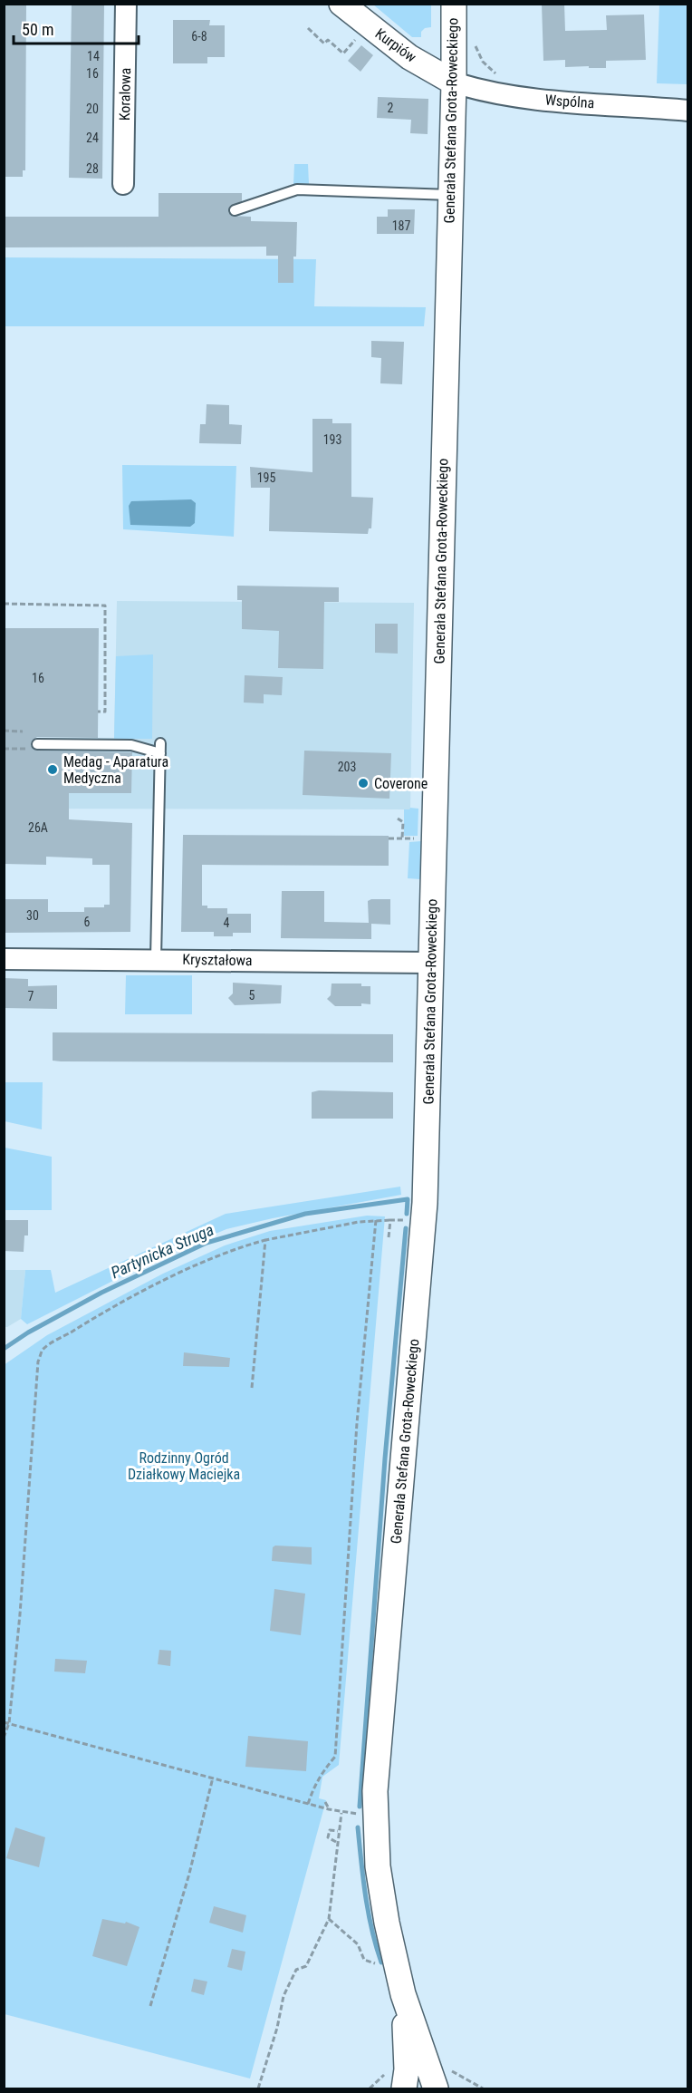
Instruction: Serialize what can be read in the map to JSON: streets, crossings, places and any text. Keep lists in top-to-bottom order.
{
  "streets": {
    "street": [
      "Kurpiów",
      "Koralowa",
      "Wspólna",
      "Generała Stefana Grota-Roweckiego",
      "Kryształowa"
    ]
  },
  "crossings": [
    ["Kurpiów", "Wspólna"],
    ["Kurpiów", "Generała Stefana Grota-Roweckiego"],
    ["Wspólna", "Generała Stefana Grota-Roweckiego"],
    ["Generała Stefana Grota-Roweckiego", "Kryształowa"]
  ],
  "water": ["Partynicka Struga"],
  "parks": ["Rodzinny Ogród Działkowy Maciejka"],
  "places": ["Medag - Aparatura Medyczna", "Coverone"],
  "house_numbers": [
    "6-8",
    "14",
    "16",
    "2",
    "20",
    "24",
    "28",
    "187",
    "193",
    "195",
    "16",
    "203",
    "26A",
    "30",
    "6",
    "4",
    "5",
    "7"
  ],
  "scale_bar": "50 m"
}
